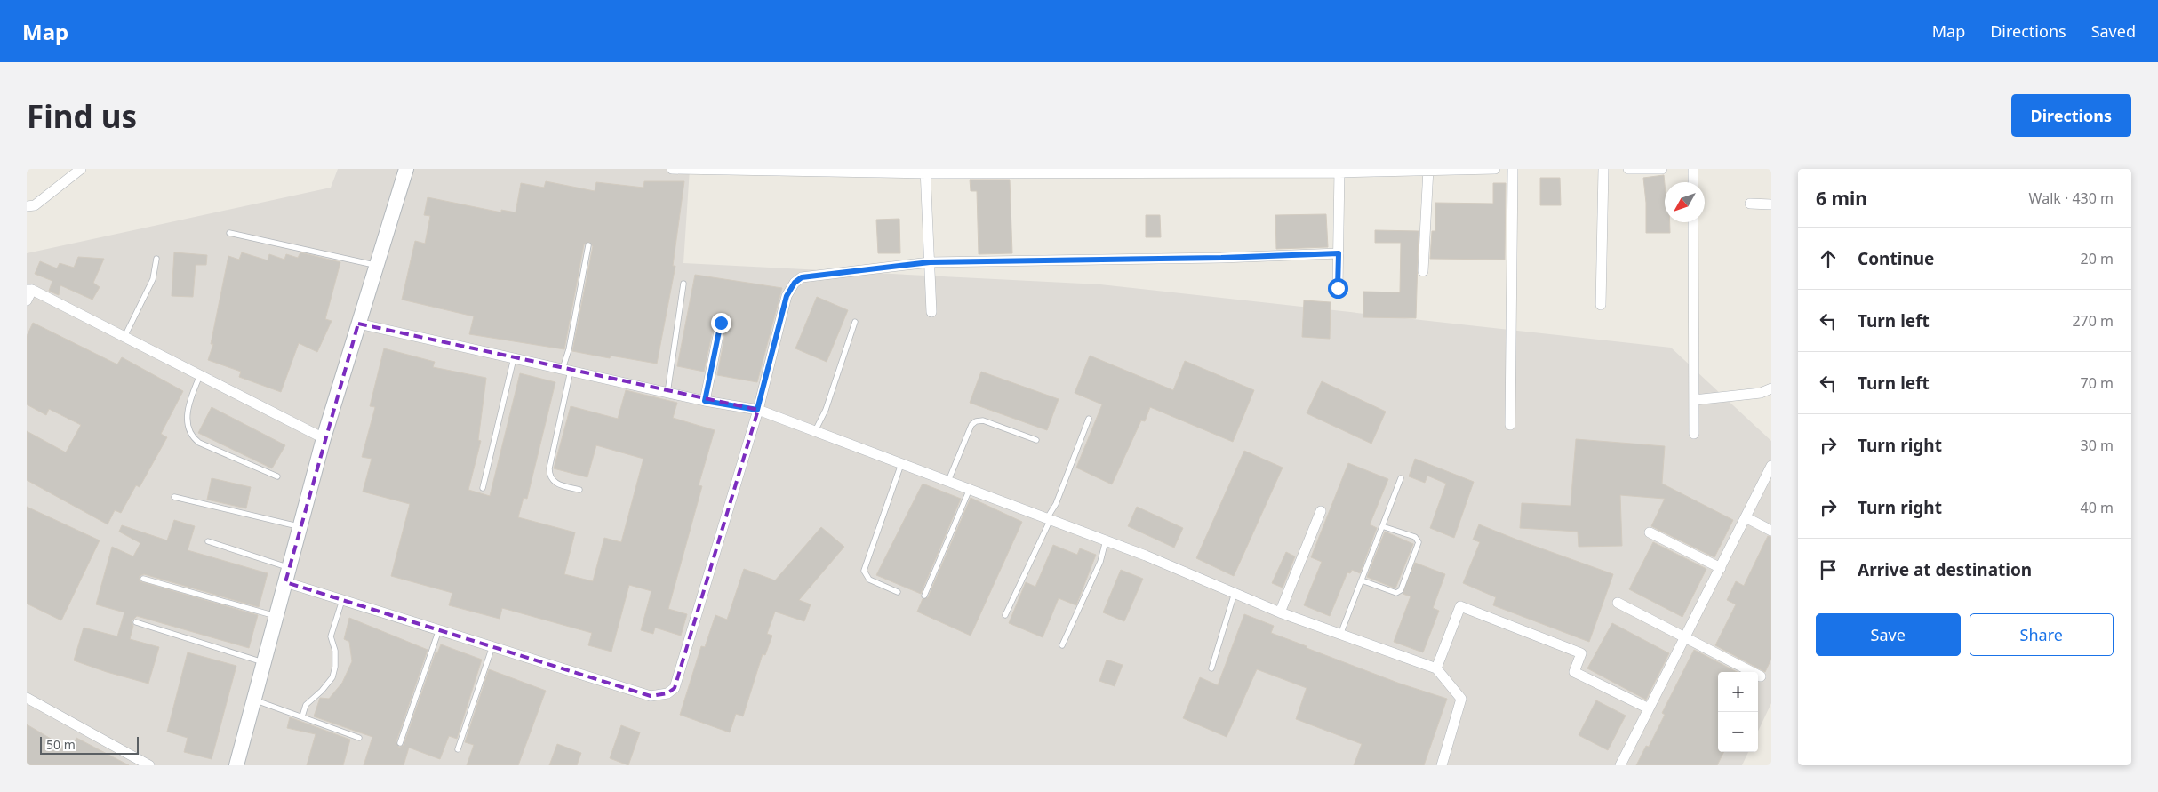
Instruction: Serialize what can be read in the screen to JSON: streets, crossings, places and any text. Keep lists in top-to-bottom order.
{
  "scale_bar": "50 m",
  "north": "bottom left",
  "page": {
    "header": "Map",
    "nav": ["Map", "Directions", "Saved"],
    "buttons": [
      "Directions",
      ["Save", "Share"]
    ],
    "title": "Find us",
    "heading": ["6 min", "Walk · 430 m"],
    "list": [
      ["Continue", "20 m"],
      ["Turn left", "270 m"],
      ["Turn left", "70 m"],
      ["Turn right", "30 m"],
      ["Turn right", "40 m"],
      "Arrive at destination"
    ],
    "map_buttons": ["+", "−"],
    "scale": "50 m"
  }
}
